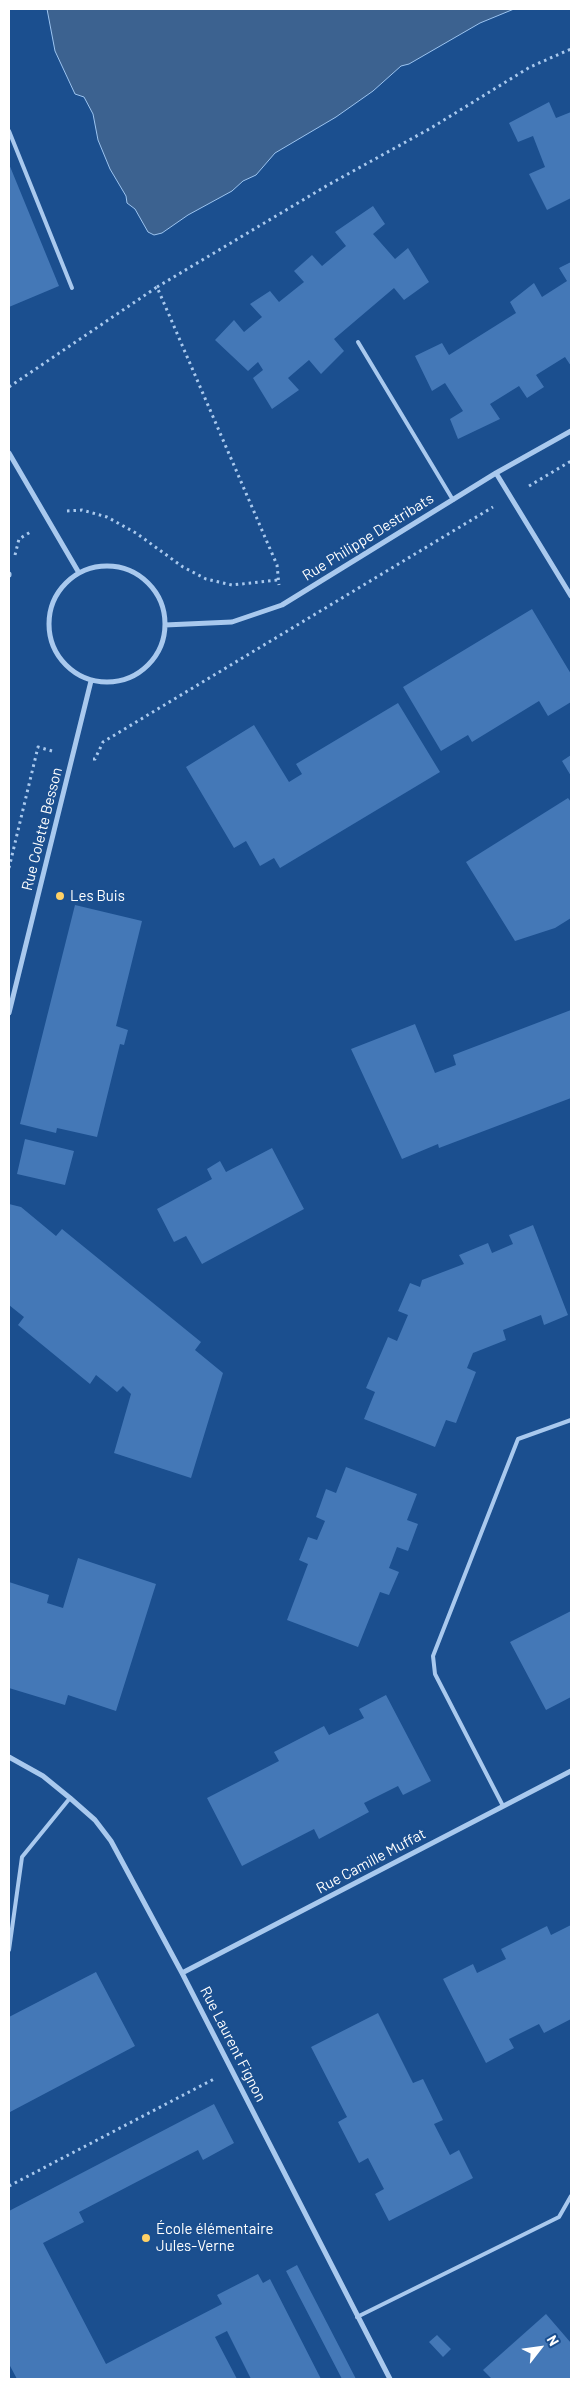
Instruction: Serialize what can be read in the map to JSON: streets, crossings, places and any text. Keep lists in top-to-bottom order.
{
  "streets": {
    "street": [
      "Rue Philippe Destribats",
      "Rue Colette Besson",
      "Rue Camille Muffat",
      "Rue Laurent Fignon"
    ]
  },
  "crossings": [
    ["Rue Philippe Destribats", "Rue Colette Besson"],
    ["Rue Camille Muffat", "Rue Laurent Fignon"]
  ],
  "places": ["Les Buis", "École élémentaire Jules-Verne"],
  "north": "top right"
}
